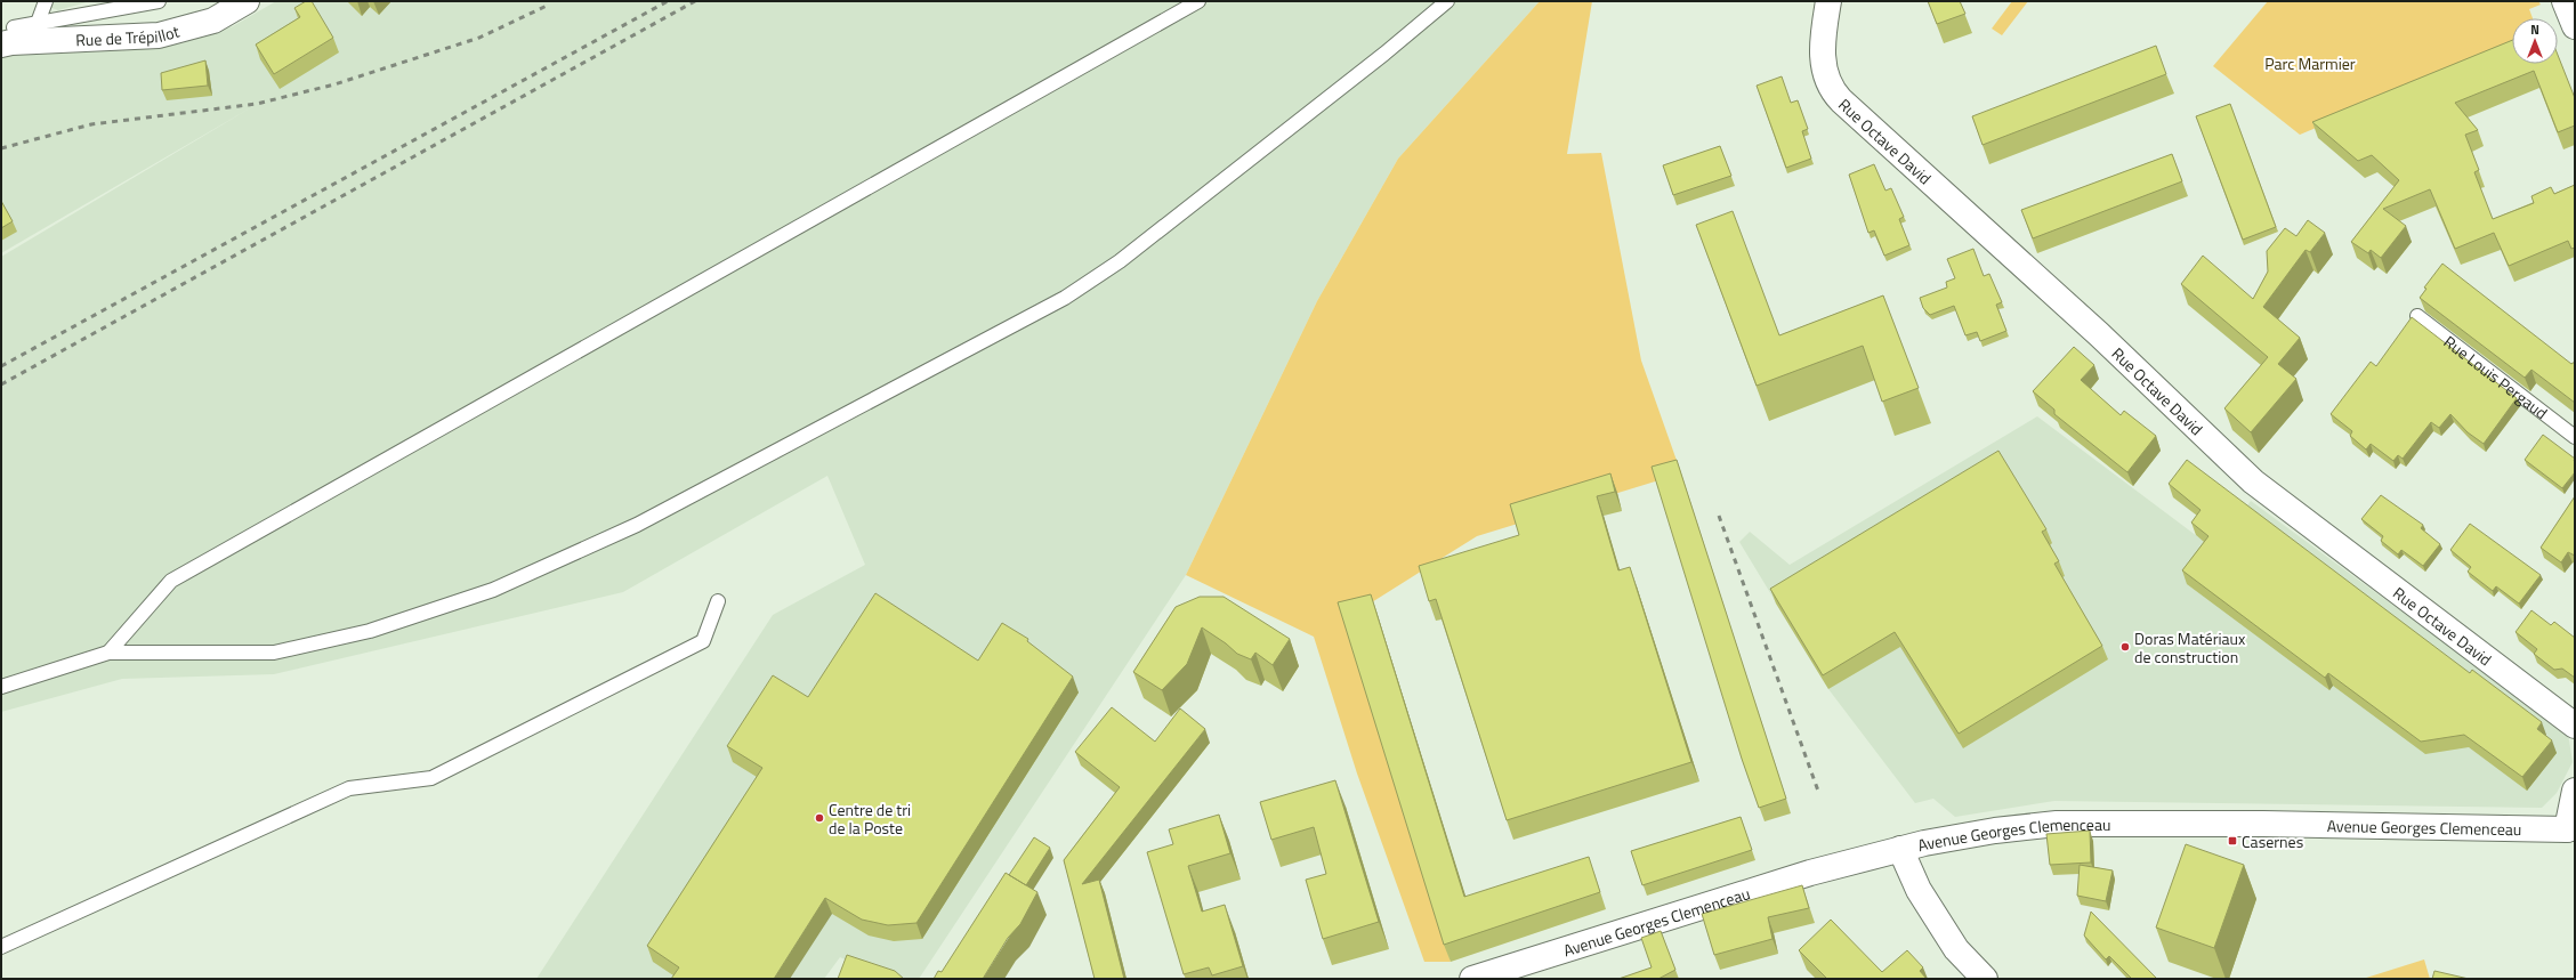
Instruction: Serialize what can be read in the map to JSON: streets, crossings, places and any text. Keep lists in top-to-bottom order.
{
  "streets": {
    "street": ["Rue de Trépillot", "Rue Octave David", "Avenue Georges Clemenceau"],
    "lane": ["Rue Louis Pergaud"]
  },
  "parks": ["Parc Marmier"],
  "places": {
    "other": ["Doras Matériaux de construction", "Centre de tri de la Poste"],
    "transit": ["Casernes"]
  },
  "north": "top"
}
